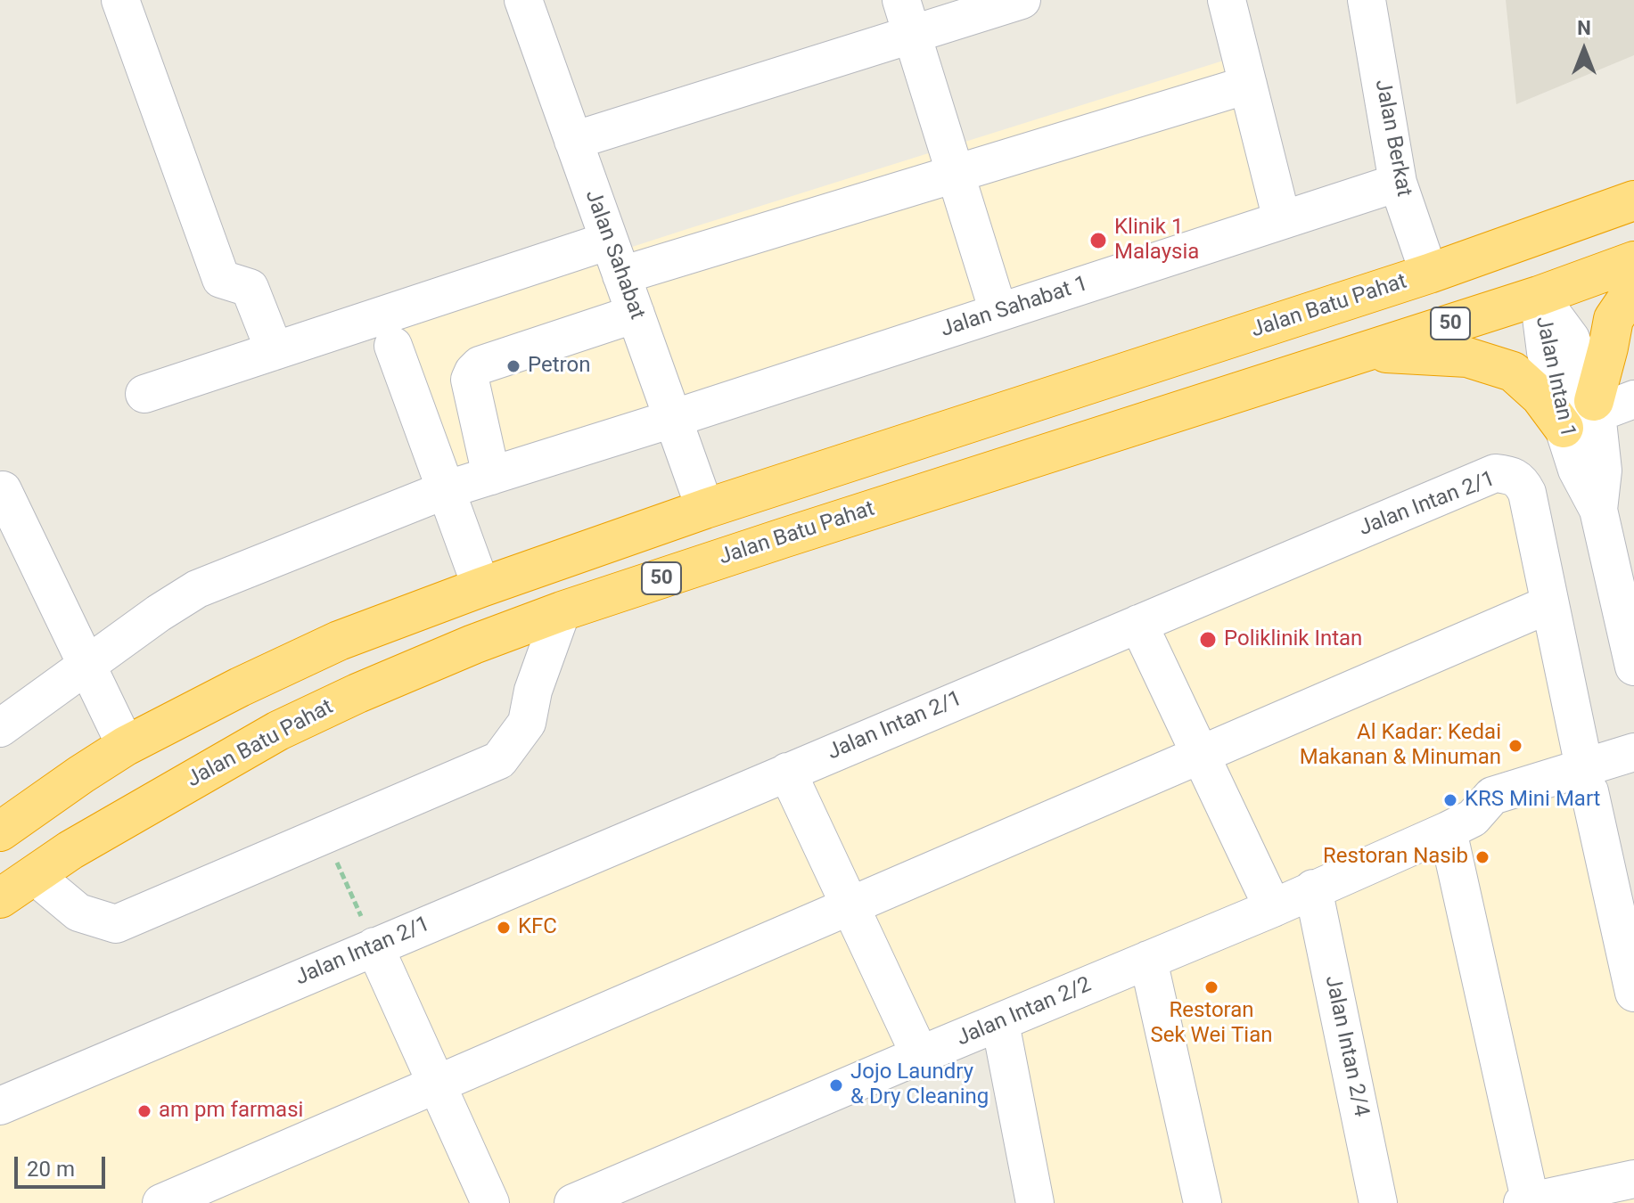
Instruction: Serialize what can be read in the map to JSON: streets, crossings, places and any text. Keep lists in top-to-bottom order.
{
  "streets": {
    "highway": ["Jalan Batu Pahat", "50"],
    "street": [
      "Jalan Berkat",
      "Jalan Sahabat",
      "Jalan Sahabat 1",
      "Jalan Intan 1",
      "Jalan Intan 2/1",
      "Jalan Intan 2/2",
      "Jalan Intan 2/4"
    ]
  },
  "crossings": [
    ["Jalan Berkat", "Jalan Batu Pahat"],
    ["Jalan Berkat", "Jalan Sahabat 1"],
    ["Jalan Sahabat", "Jalan Batu Pahat"],
    ["Jalan Sahabat", "Jalan Sahabat 1"],
    ["Jalan Batu Pahat", "Jalan Intan 1"],
    ["Jalan Intan 2/1", "Jalan Intan 2/2"],
    ["Jalan Intan 2/2", "Jalan Intan 2/4"]
  ],
  "places": [
    "Klinik 1 Malaysia",
    "Petron",
    "Poliklinik Intan",
    "Al Kadar: Kedai Makanan & Minuman",
    "KRS Mini Mart",
    "Restoran Nasib",
    "KFC",
    "Restoran Sek Wei Tian",
    "Jojo Laundry & Dry Cleaning",
    "am pm farmasi"
  ],
  "scale_bar": "20 m",
  "north": "top"
}
